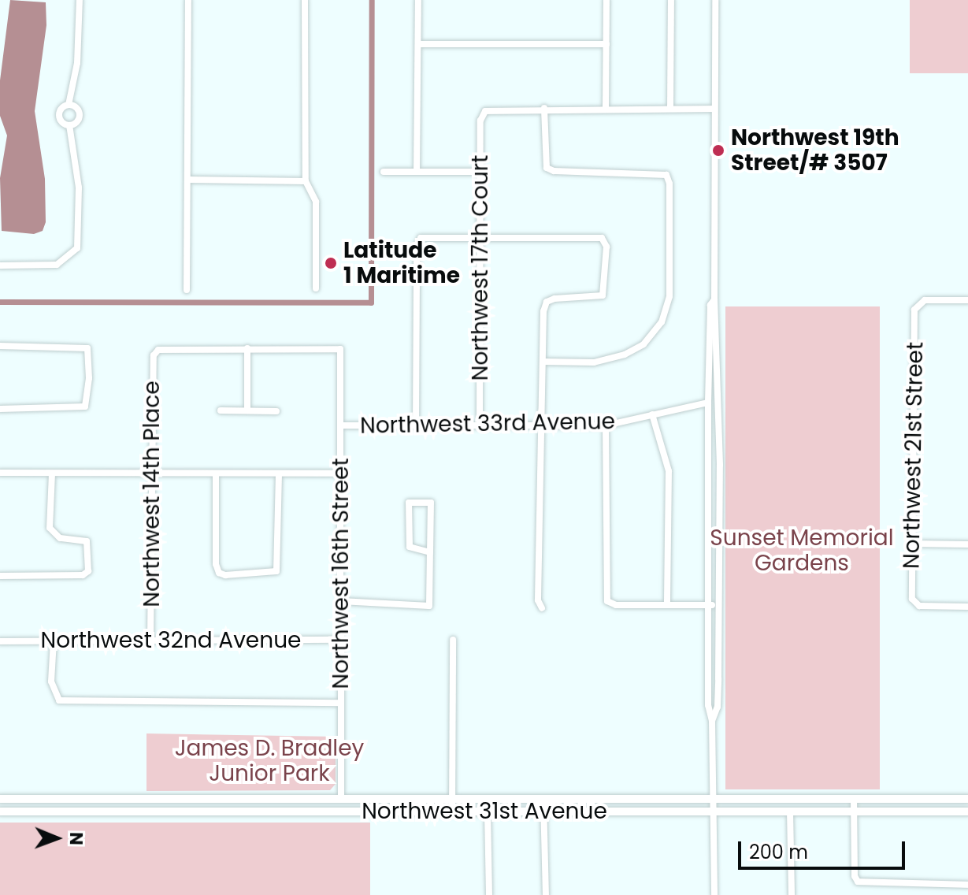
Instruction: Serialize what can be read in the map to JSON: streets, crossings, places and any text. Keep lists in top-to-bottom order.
{
  "streets": {
    "main road": ["Northwest 31st Avenue"],
    "street": [
      "Northwest 17th Court",
      "Northwest 33rd Avenue",
      "Northwest 21st Street",
      "Northwest 14th Place",
      "Northwest 16th Street",
      "Northwest 32nd Avenue"
    ]
  },
  "crossings": [
    ["Northwest 17th Court", "Northwest 33rd Avenue"],
    ["Northwest 33rd Avenue", "Northwest 16th Street"],
    ["Northwest 14th Place", "Northwest 16th Street"],
    ["Northwest 14th Place", "Northwest 32nd Avenue"],
    ["Northwest 16th Street", "Northwest 32nd Avenue"],
    ["Northwest 16th Street", "Northwest 31st Avenue"]
  ],
  "parks": ["Sunset Memorial Gardens", "James D. Bradley Junior Park"],
  "places": ["Northwest 19th Street/# 3507", "Latitude 1 Maritime"],
  "scale_bar": "200 m",
  "north": "right"
}
